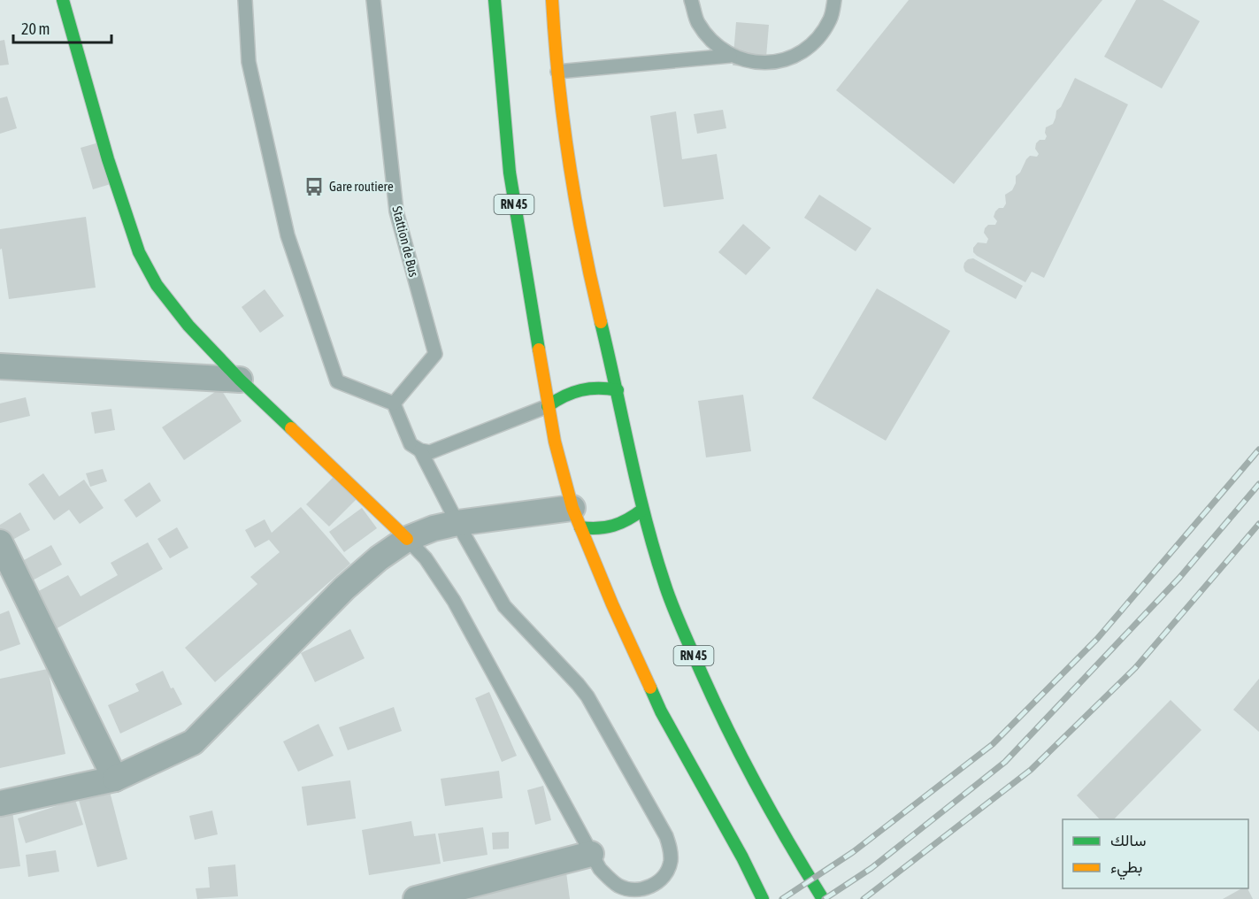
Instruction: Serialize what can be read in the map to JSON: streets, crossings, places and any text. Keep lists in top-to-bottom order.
{
  "streets": {
    "main road": ["RN 45"],
    "lane": ["Stattion de Bus"]
  },
  "places": {
    "bus stop": ["Gare routiere"]
  },
  "legend": ["سالك", "بطيء"],
  "scale_bar": "20 m"
}
